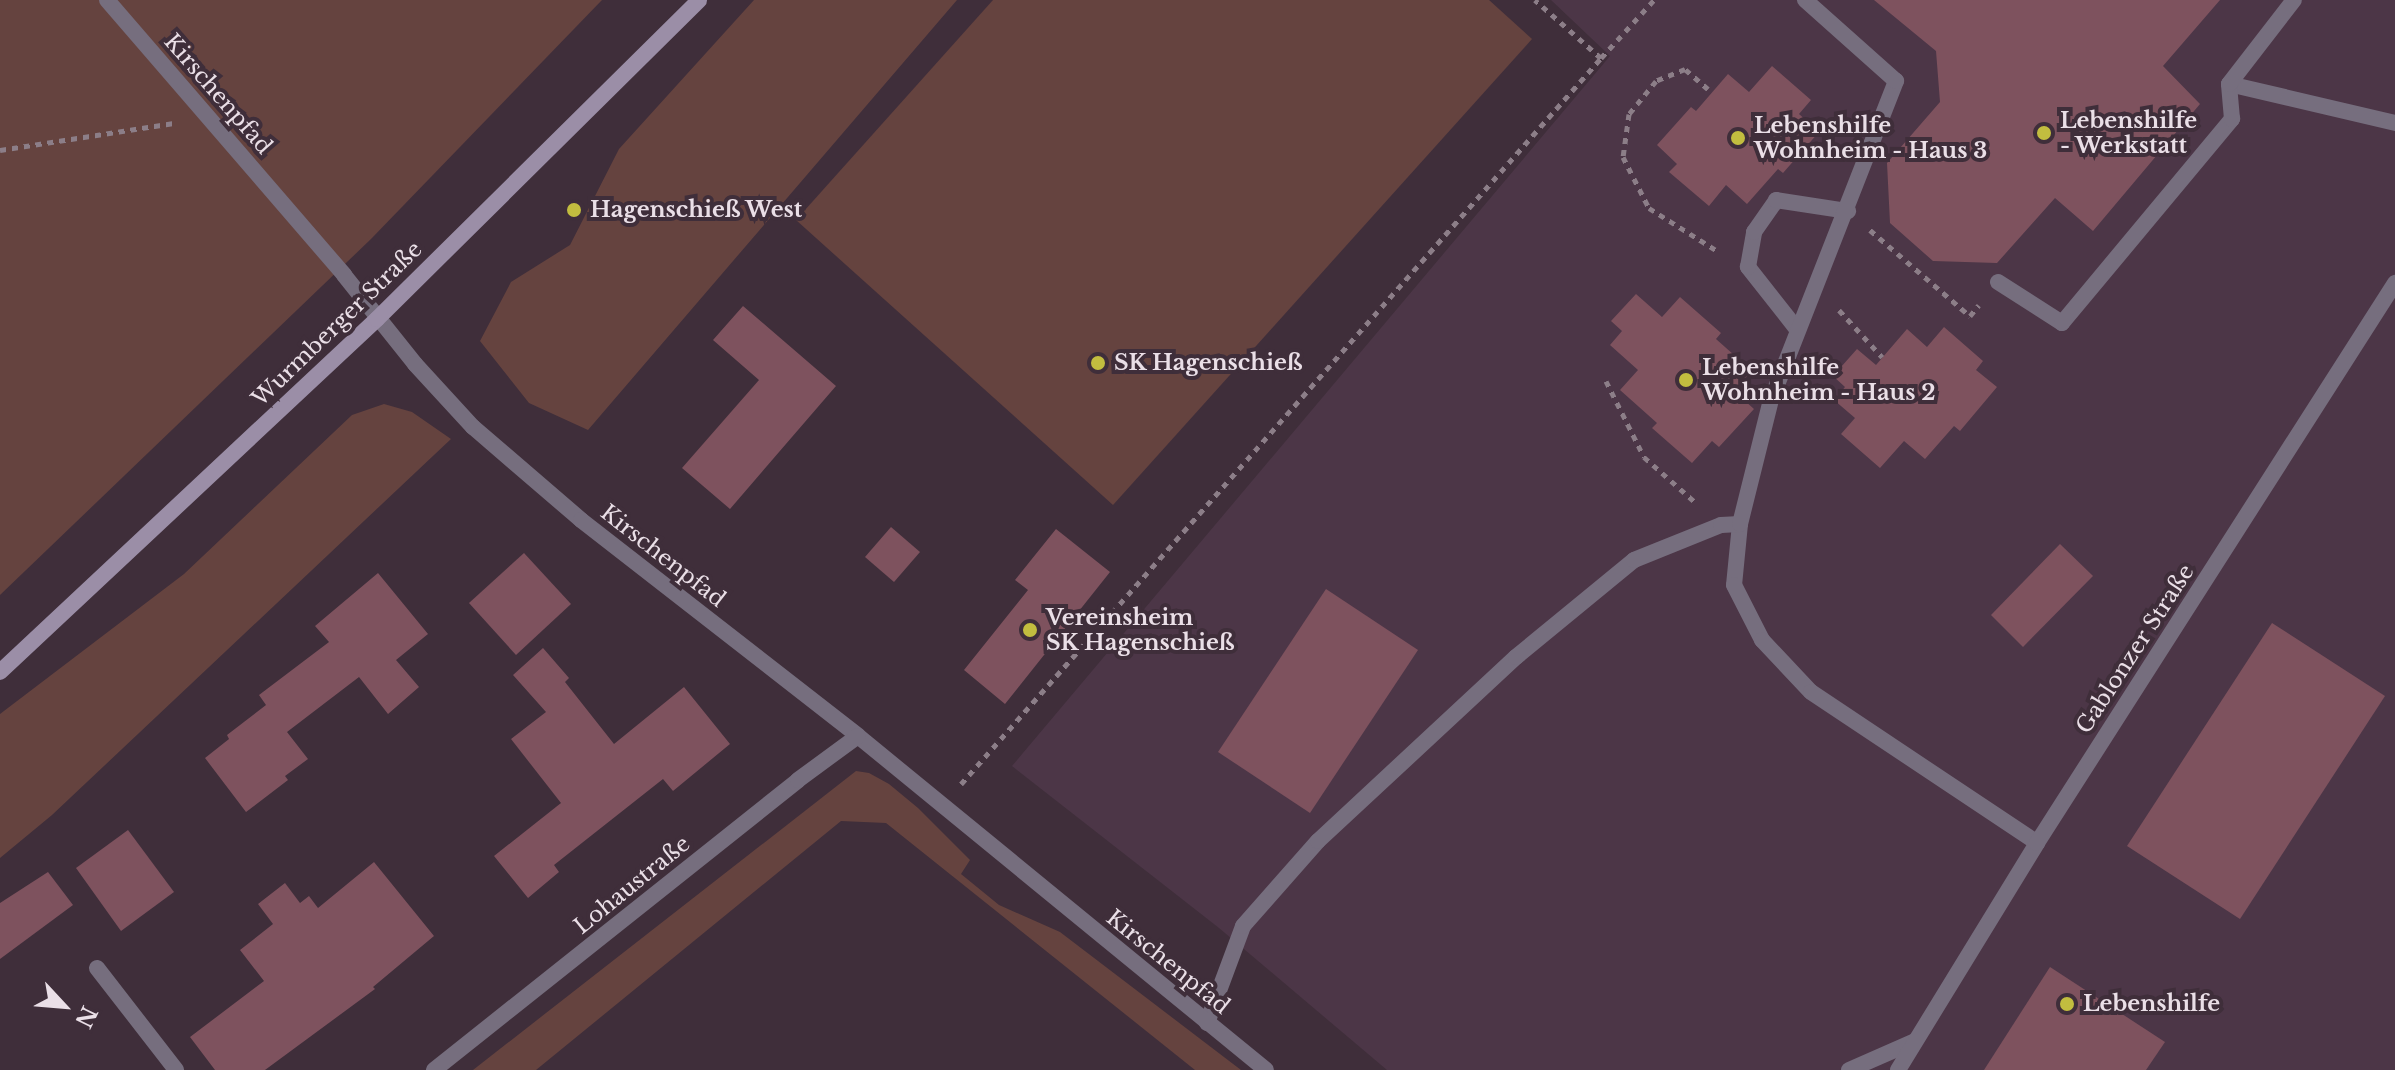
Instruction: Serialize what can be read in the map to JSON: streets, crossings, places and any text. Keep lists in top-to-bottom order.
{
  "streets": {
    "main road": ["Wurmberger Straße"],
    "street": ["Kirschenpfad", "Gablonzer Straße", "Lohaustraße"]
  },
  "crossings": [
    ["Kirschenpfad", "Wurmberger Straße"],
    ["Kirschenpfad", "Lohaustraße"]
  ],
  "places": [
    "Lebenshilfe - Werkstatt",
    "Lebenshilfe Wohnheim - Haus 3",
    "Hagenschieß West",
    "SK Hagenschieß",
    "Lebenshilfe Wohnheim - Haus 2",
    "Vereinsheim SK Hagenschieß",
    "Lebenshilfe"
  ],
  "north": "bottom right"
}
